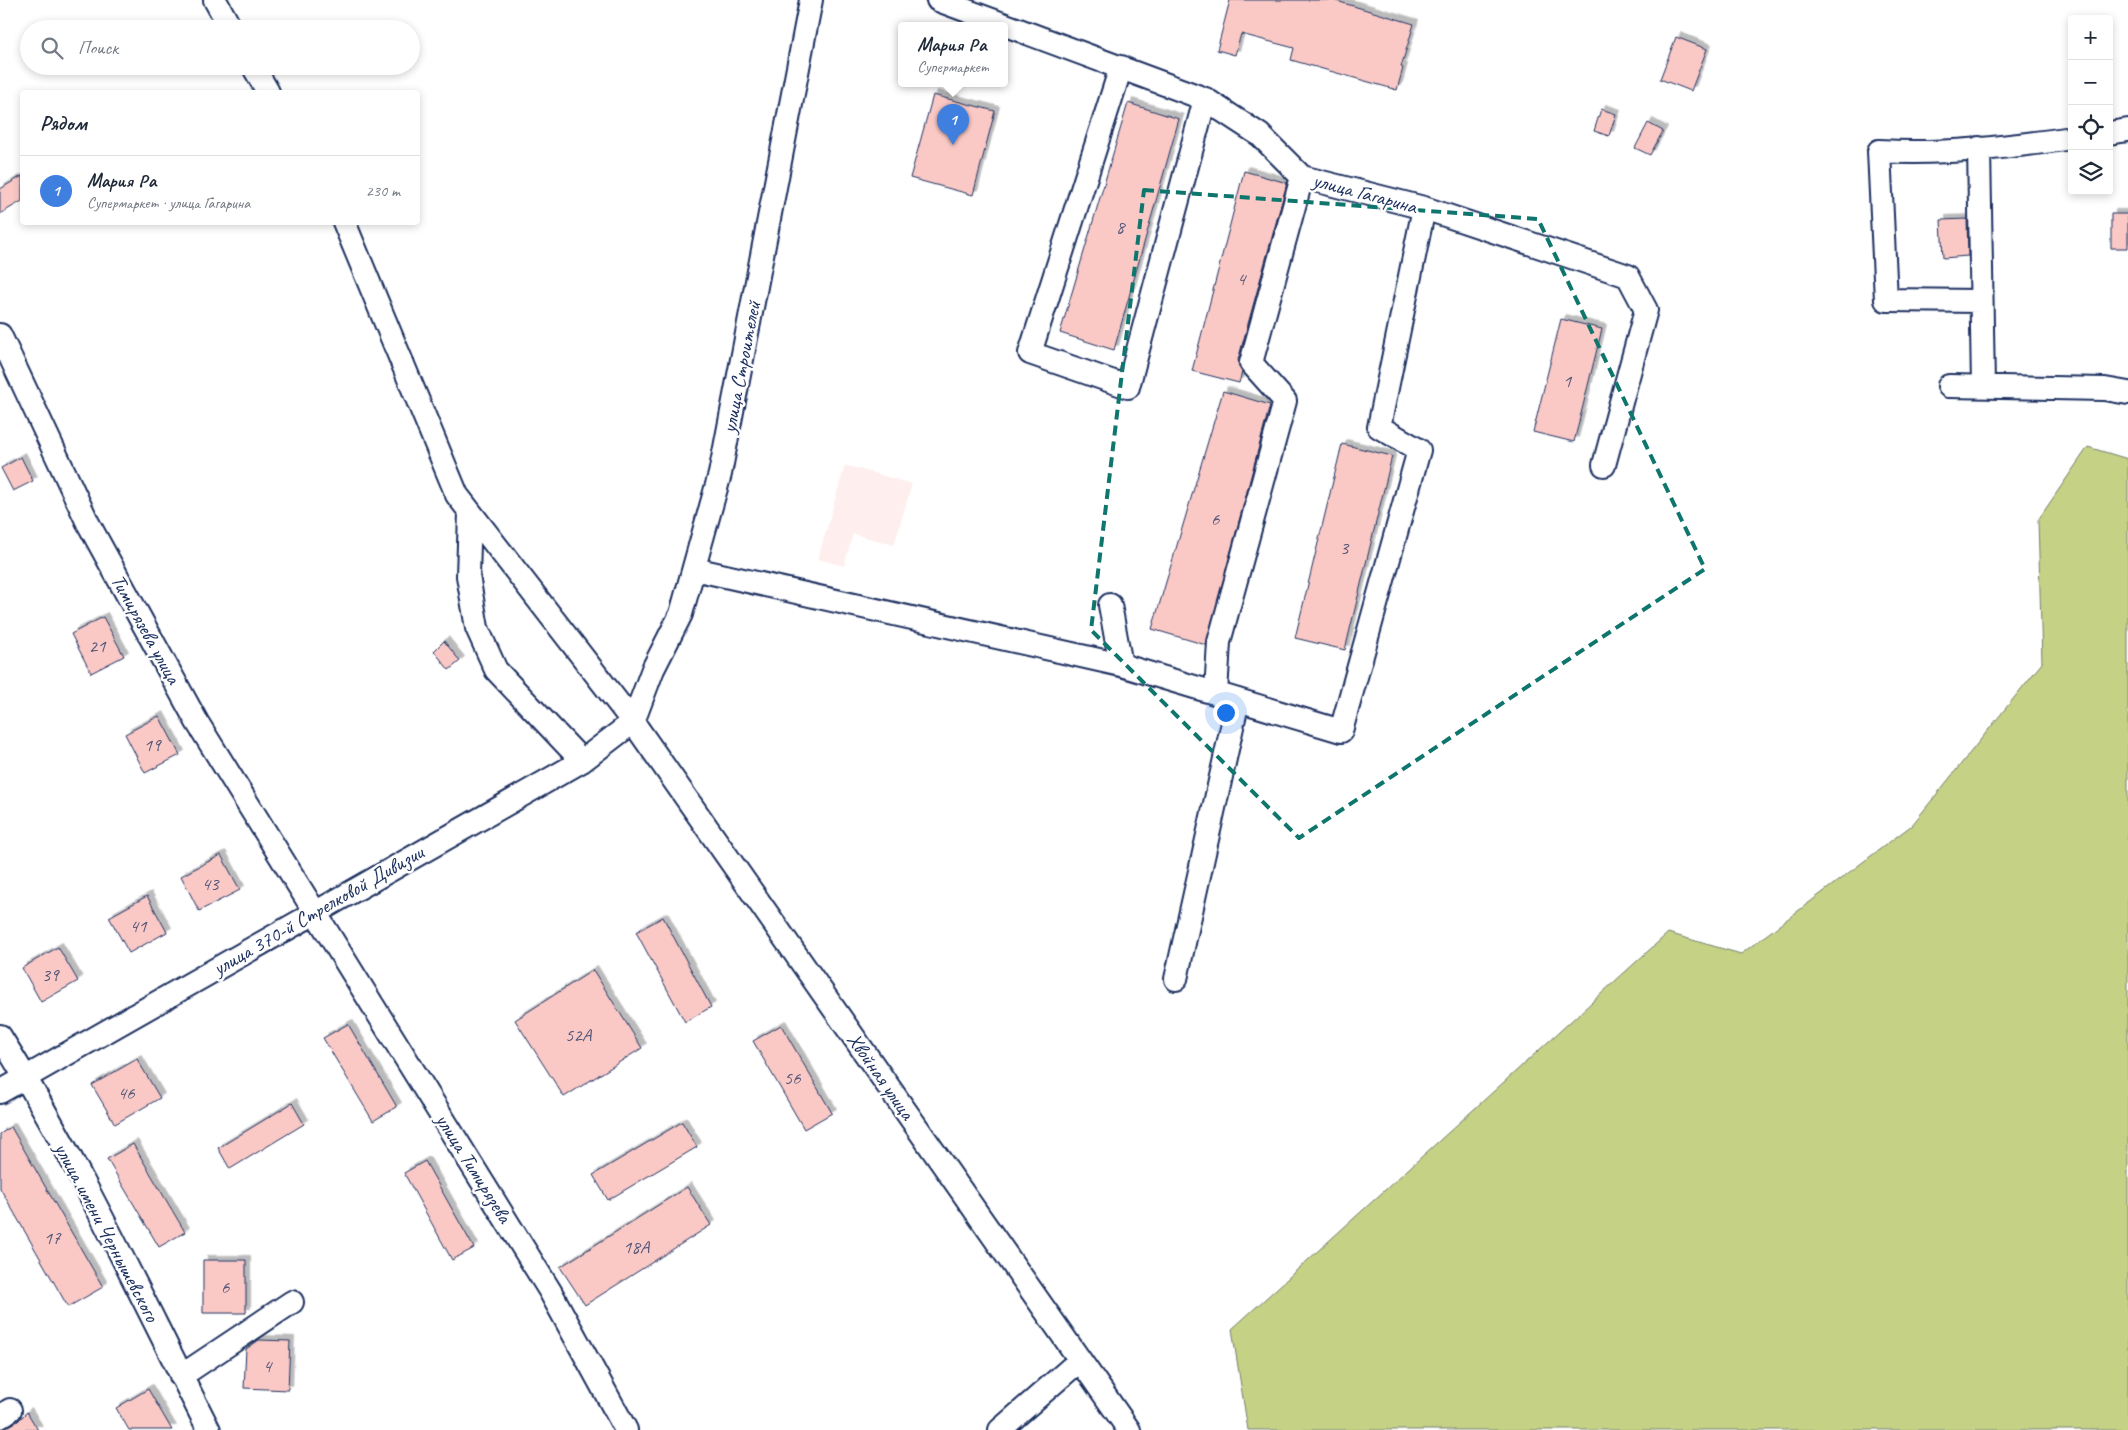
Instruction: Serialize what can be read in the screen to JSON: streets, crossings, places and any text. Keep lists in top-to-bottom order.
{
  "streets": {
    "street": [
      "улица Гагарина",
      "улица Строителей",
      "Тимирязева улица",
      "улица 370-й Стрелковой Дивизии",
      "Хвойная улица",
      "улица Тимирязева",
      "улица имени Чернышевского"
    ]
  },
  "crossings": [
    ["улица Строителей", "улица 370-й Стрелковой Дивизии"],
    ["улица Строителей", "Хвойная улица"],
    ["Тимирязева улица", "улица 370-й Стрелковой Дивизии"],
    ["Тимирязева улица", "улица Тимирязева"],
    ["улица 370-й Стрелковой Дивизии", "Хвойная улица"],
    ["улица 370-й Стрелковой Дивизии", "улица Тимирязева"],
    ["улица 370-й Стрелковой Дивизии", "улица имени Чернышевского"]
  ],
  "house_numbers": [
    "8",
    "4",
    "1",
    "6",
    "3",
    "21",
    "19",
    "43",
    "41",
    "39",
    "52А",
    "56",
    "46",
    "17",
    "18А",
    "6",
    "4"
  ],
  "page": {
    "map_buttons": ["+", "−"],
    "search": "Поиск",
    "popup": ["Мария Ра", "Супермаркет"],
    "heading": "Рядом",
    "pins": "1",
    "list": [
      {
        "mark": "1",
        "name": "Мария Ра",
        "note": "Супермаркет · улица Гагарина",
        "value": "230 m"
      }
    ]
  }
}
